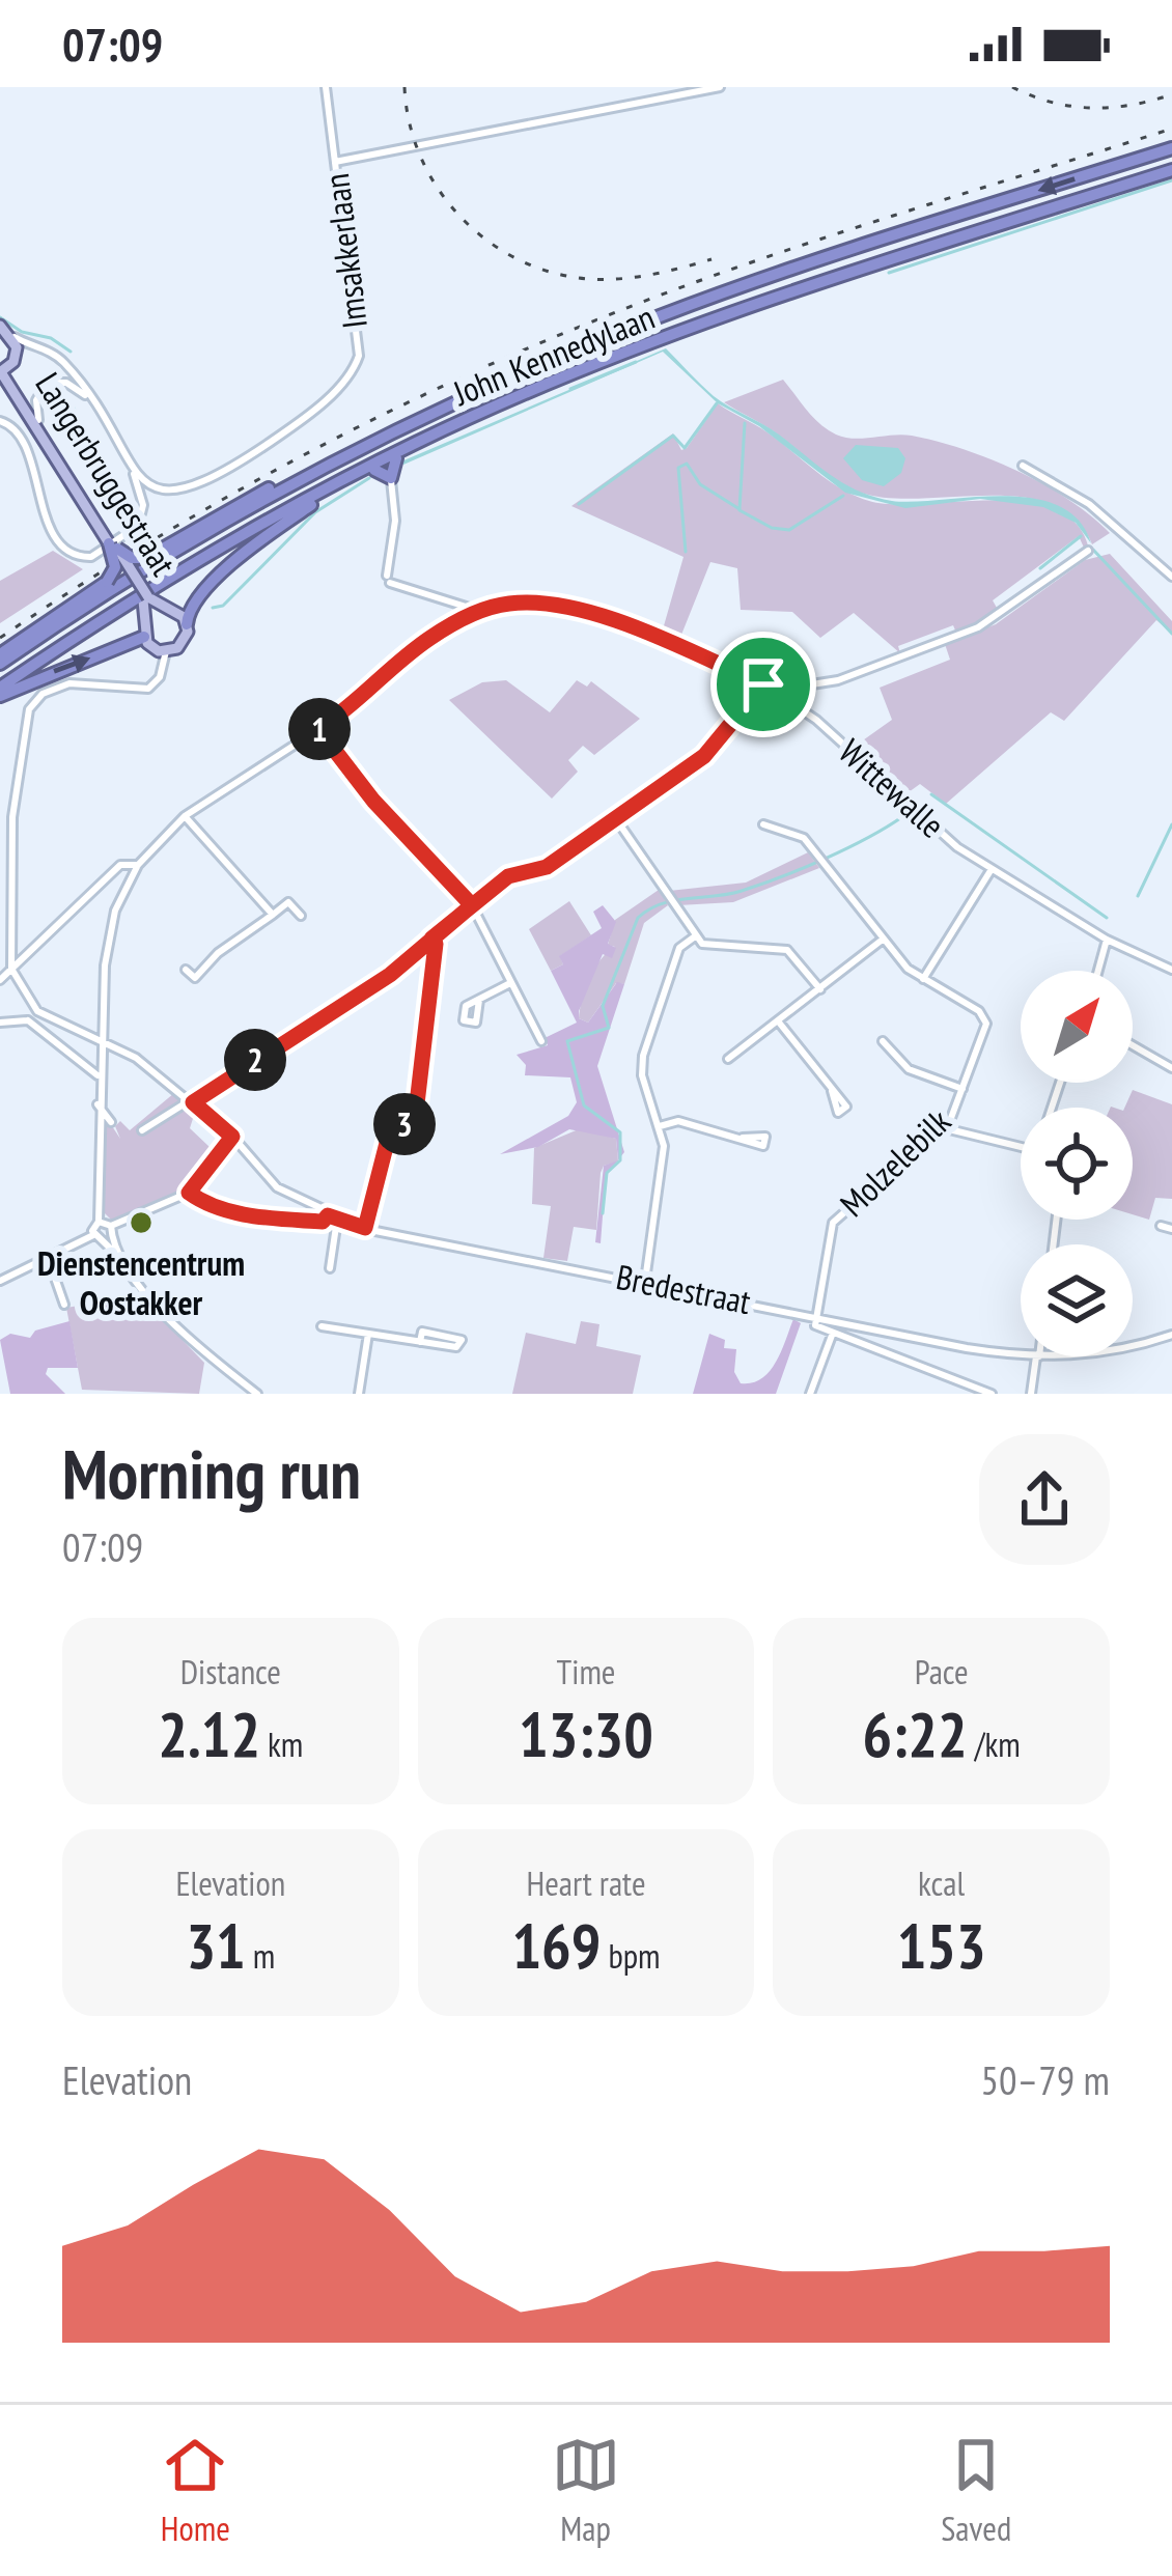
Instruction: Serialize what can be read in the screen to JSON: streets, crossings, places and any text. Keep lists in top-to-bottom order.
{
  "streets": {
    "highway": ["John Kennedylaan"],
    "main road": ["Langerbruggestraat"],
    "street": [
      "Imsakkerlaan",
      "Wittewalle",
      "Molzelebilk",
      "Bredestraat"
    ]
  },
  "crossings": [
    ["Molzelebilk", "Bredestraat"]
  ],
  "places": ["Dienstencentrum Oostakker"],
  "north": "top right",
  "page": {
    "status": "07:09",
    "pins": ["1", "2", "3"],
    "heading": ["Morning run", "07:09"],
    "stats": [
      ["Distance", "2.12 km"],
      ["Time", "13:30"],
      ["Pace", "6:22 /km"],
      ["Elevation", "31 m"],
      ["Heart rate", "169 bpm"],
      ["kcal", "153"]
    ],
    "chart": ["Elevation", "50–79 m"],
    "tabs": ["Home", "Map", "Saved"]
  }
}
